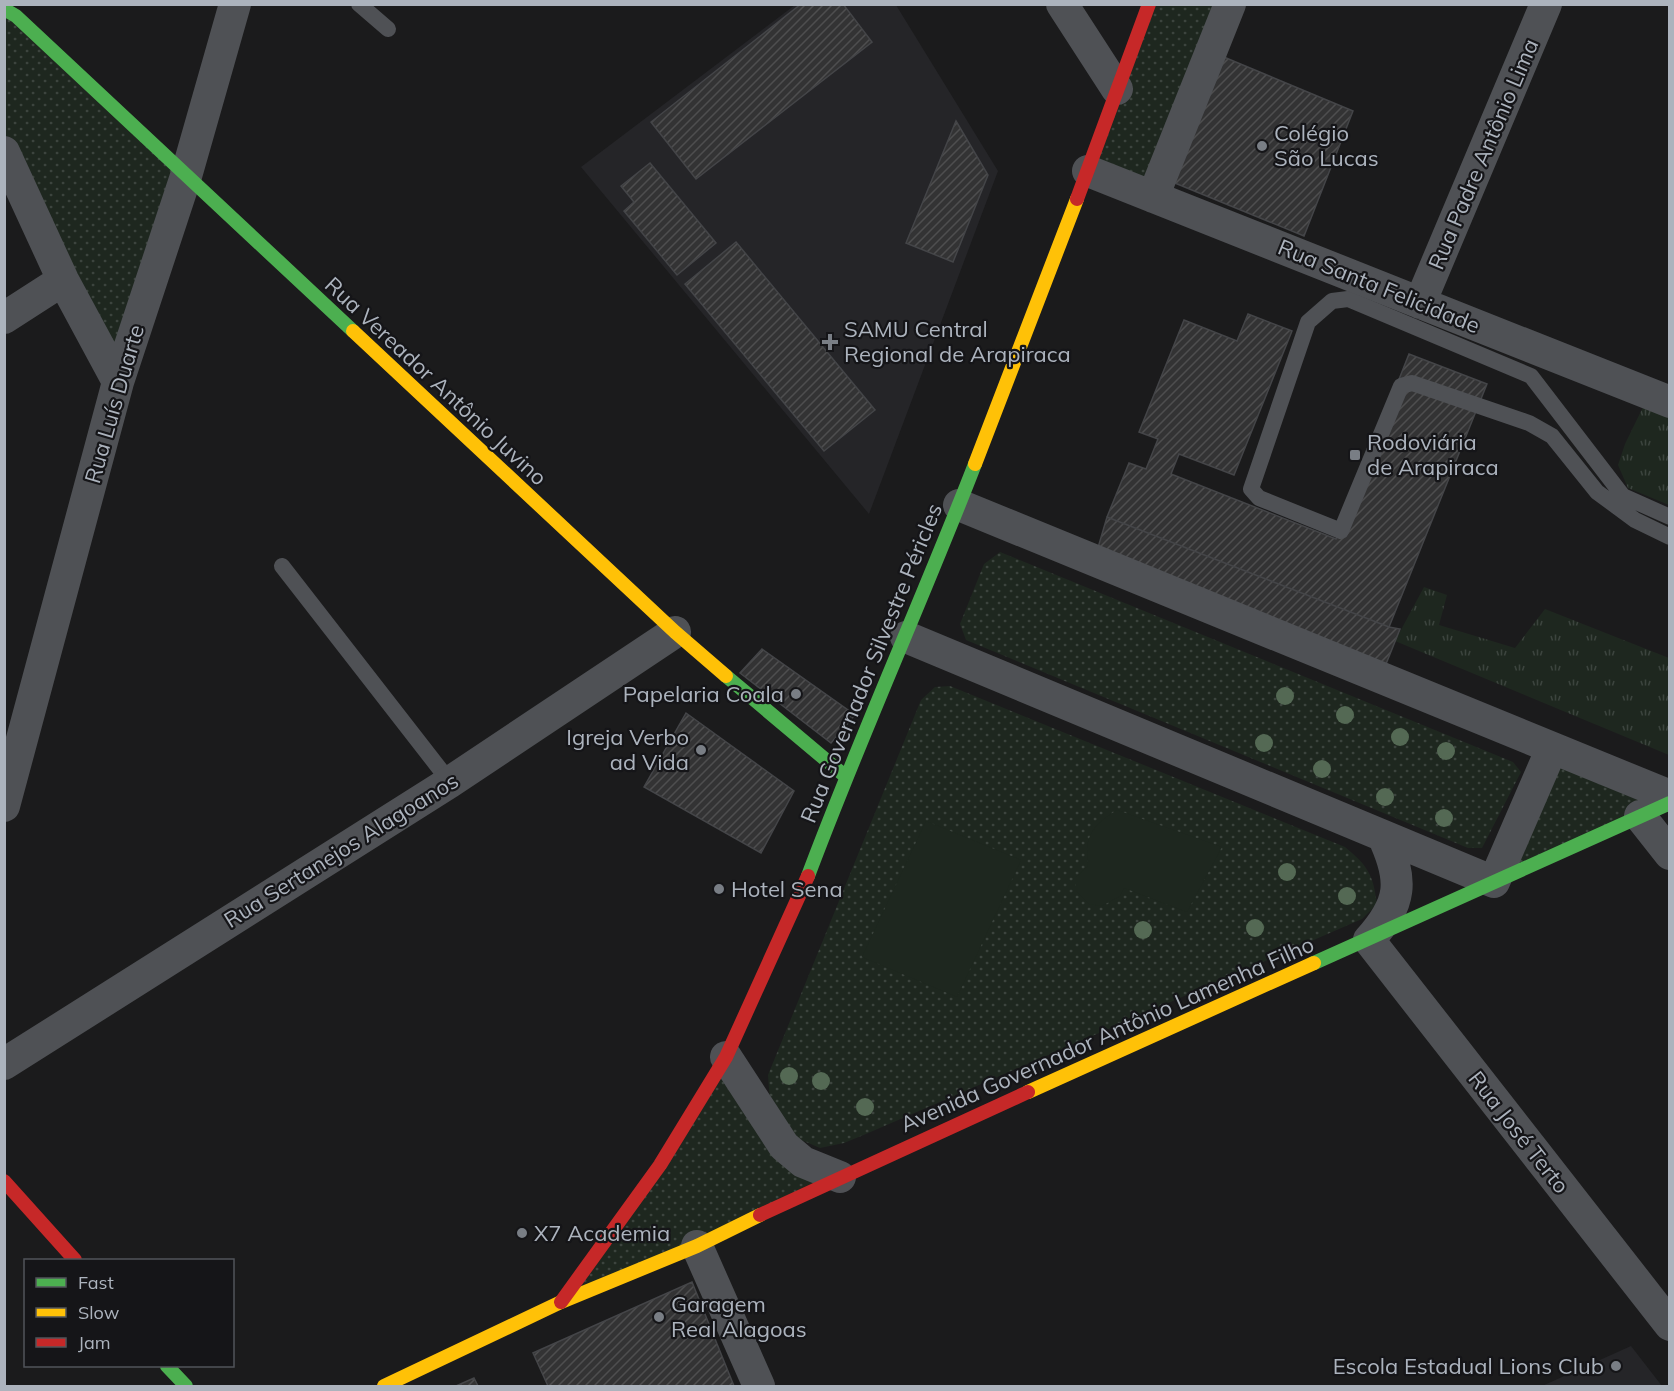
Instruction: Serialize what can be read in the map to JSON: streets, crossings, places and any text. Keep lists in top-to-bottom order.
{
  "streets": {
    "street": [
      "Rua Padre Antônio Lima",
      "Rua Santa Felicidade",
      "Rua Vereador Antônio Juvino",
      "Rua Luís Duarte",
      "Rua Governador Silvestre Péricles",
      "Rua Sertanejos Alagoanos",
      "Avenida Governador Antônio Lamenha Filho",
      "Rua José Terto"
    ]
  },
  "crossings": [
    ["Rua Padre Antônio Lima", "Rua Santa Felicidade"],
    ["Rua Santa Felicidade", "Rua Governador Silvestre Péricles"],
    ["Rua Vereador Antônio Juvino", "Rua Luís Duarte"],
    ["Rua Vereador Antônio Juvino", "Rua Governador Silvestre Péricles"],
    ["Rua Vereador Antônio Juvino", "Rua Sertanejos Alagoanos"],
    ["Rua Governador Silvestre Péricles", "Avenida Governador Antônio Lamenha Filho"],
    ["Avenida Governador Antônio Lamenha Filho", "Rua José Terto"]
  ],
  "places": {
    "other": [
      "Colégio São Lucas",
      "Papelaria Coala",
      "Igreja Verbo ad Vida",
      "Hotel Sena",
      "X7 Academia",
      "Garagem Real Alagoas",
      "Escola Estadual Lions Club"
    ],
    "health": ["SAMU Central Regional de Arapiraca"],
    "transit": ["Rodoviária de Arapiraca"]
  },
  "legend": ["Fast", "Slow", "Jam"]
}
